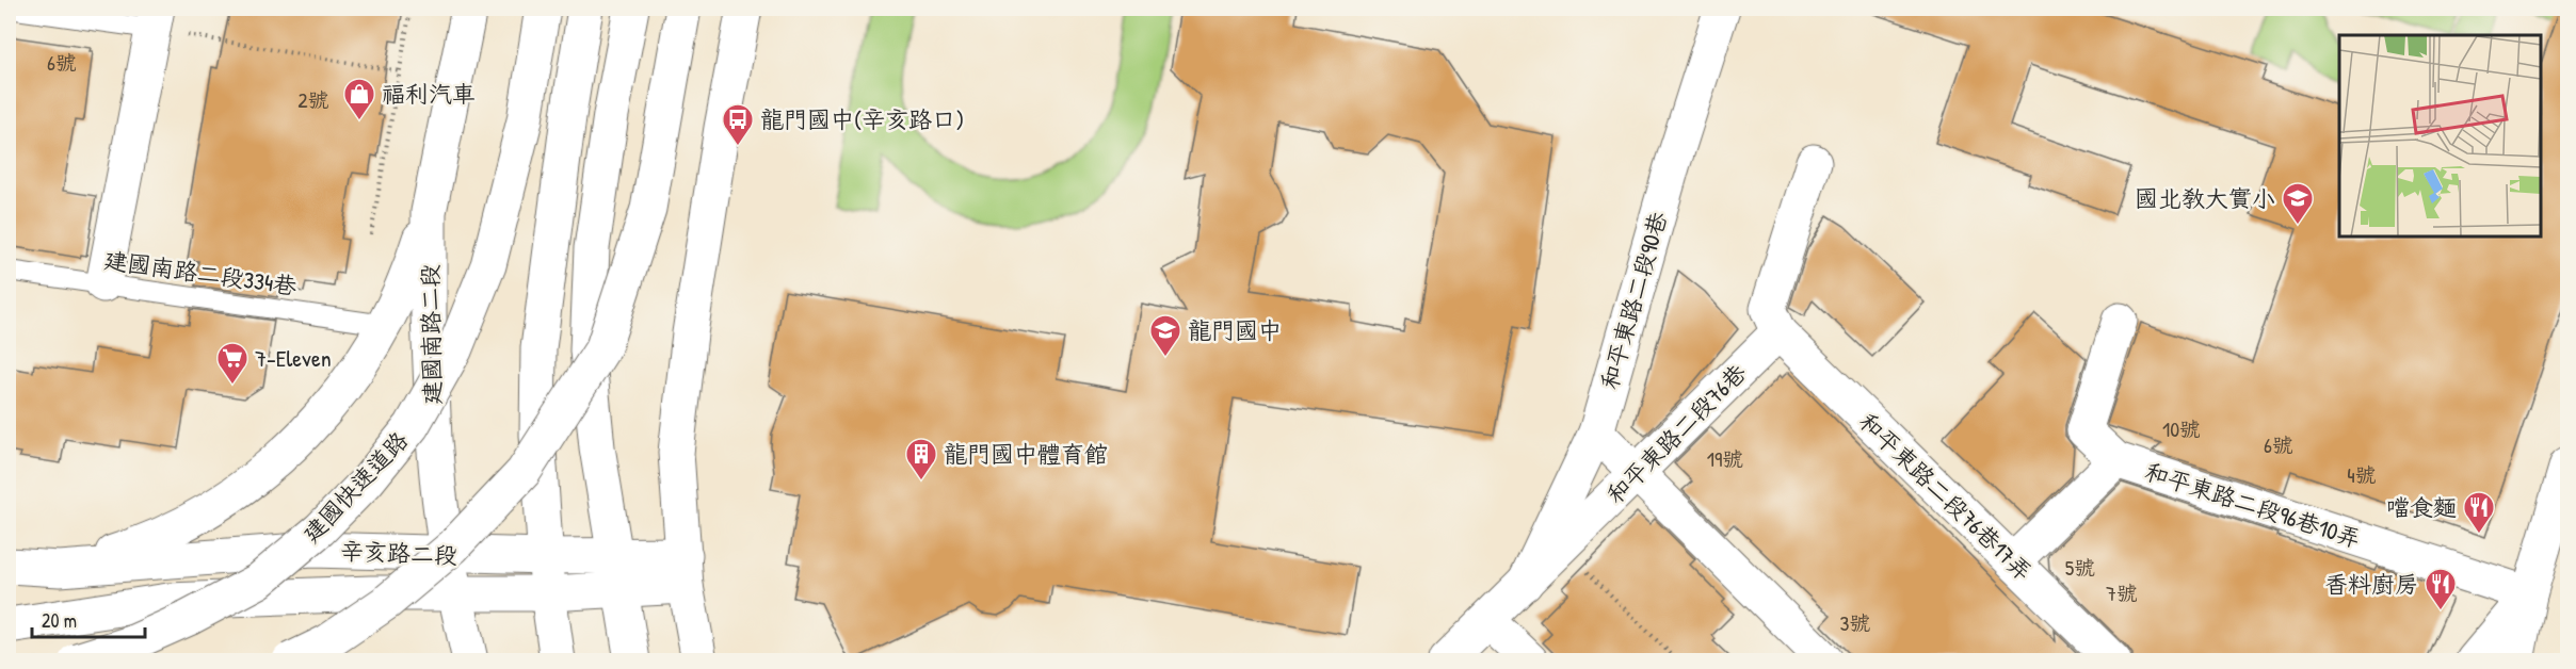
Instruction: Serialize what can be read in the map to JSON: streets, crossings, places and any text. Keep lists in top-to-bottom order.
{
  "streets": {
    "main road": [
      "和平東路二段90巷",
      "建國南路二段",
      "和平東路二段76巷",
      "建國快速道路",
      "和平東路二段76巷17弄",
      "和平東路二段96巷10弄",
      "辛亥路二段"
    ],
    "lane": ["建國南路二段334巷"]
  },
  "crossings": [
    ["和平東路二段90巷", "和平東路二段76巷"],
    ["建國南路二段", "辛亥路二段"],
    ["和平東路二段76巷", "和平東路二段76巷17弄"],
    ["和平東路二段76巷17弄", "和平東路二段96巷10弄"]
  ],
  "places": {
    "shop": ["福利汽車"],
    "bus stop": ["龍門國中(辛亥路口)"],
    "school or university": ["國北教大實小", "龍門國中"],
    "supermarket": ["7-Eleven"],
    "building": ["龍門國中體育館"],
    "restaurant": ["噹食麵", "香料廚房"]
  },
  "house_numbers": [
    "6號",
    "2號",
    "10號",
    "6號",
    "19號",
    "4號",
    "5號",
    "7號",
    "3號"
  ],
  "scale_bar": "20 m"
}
